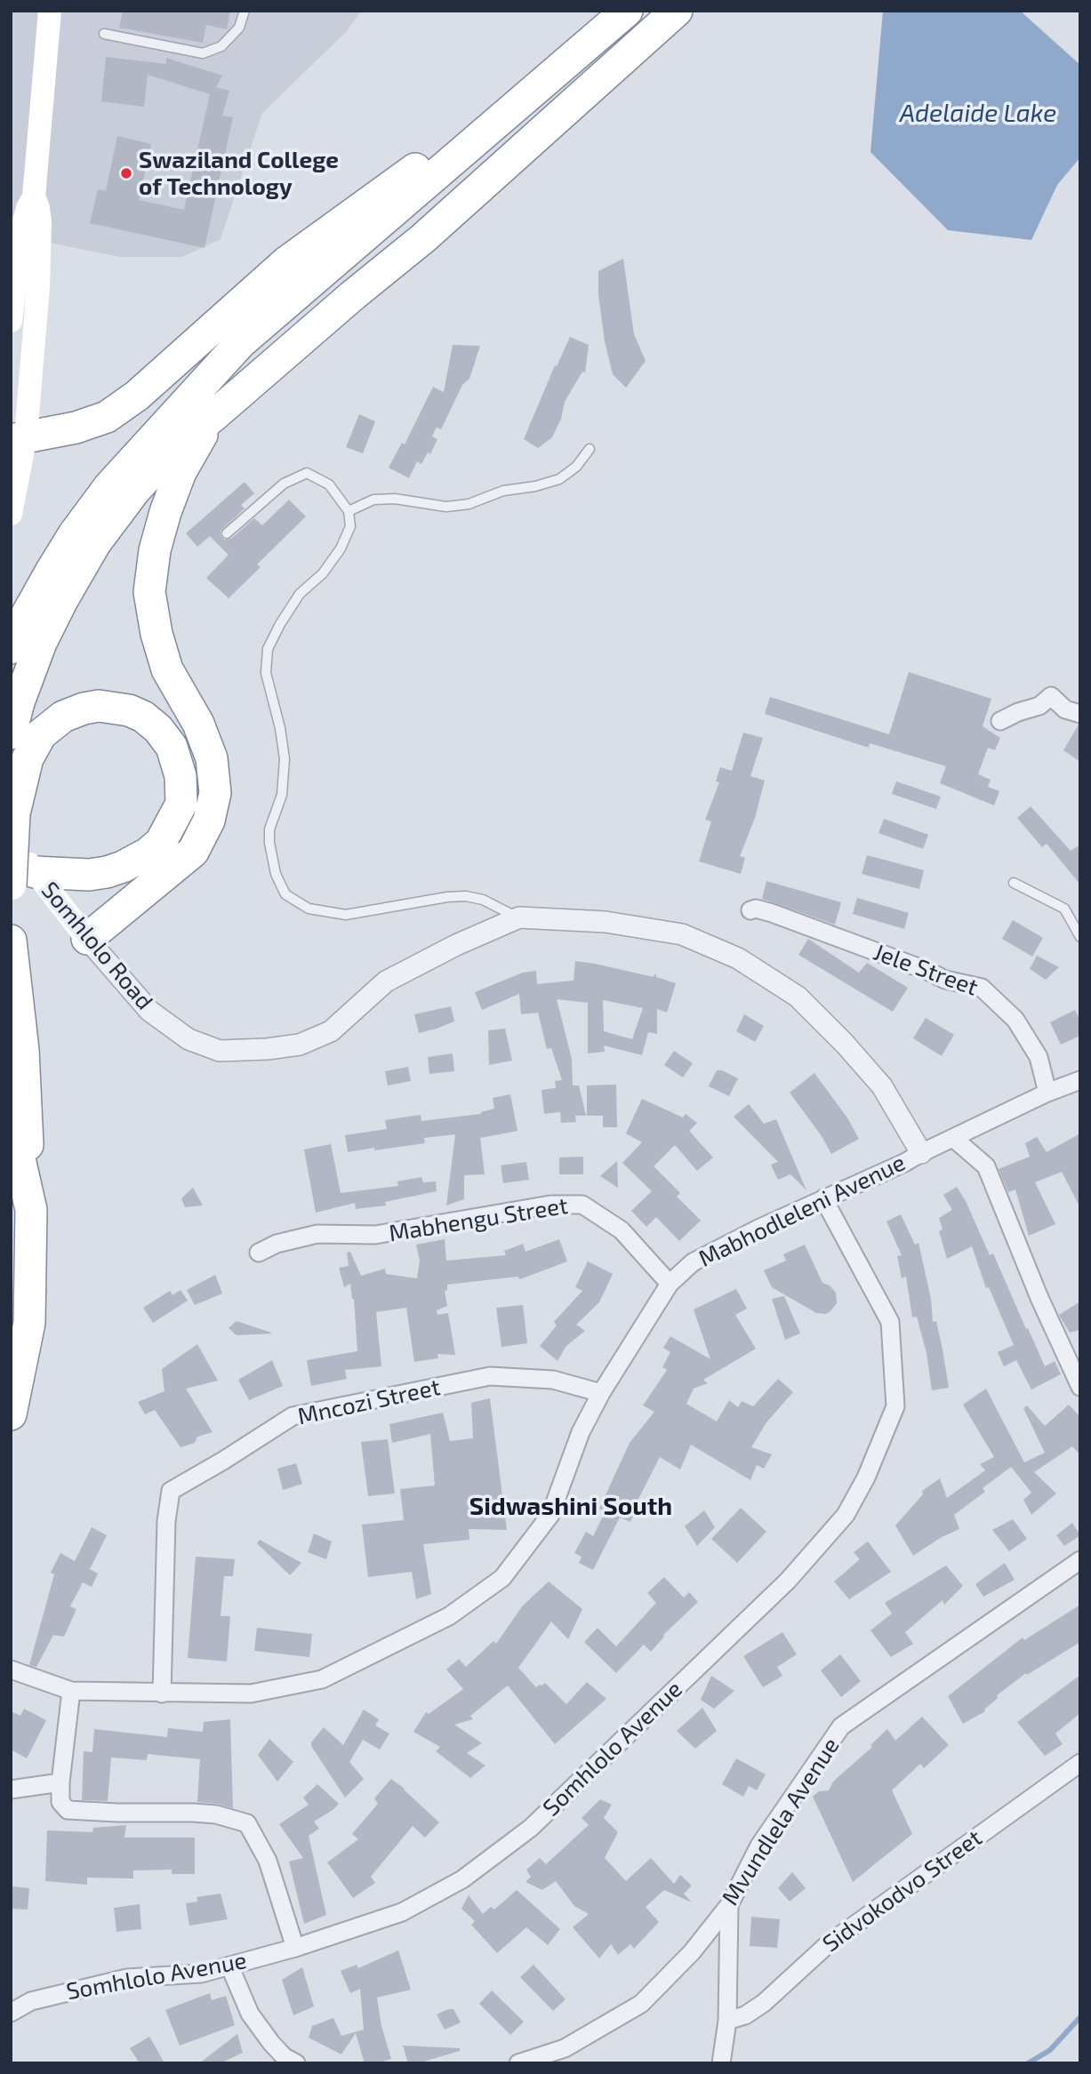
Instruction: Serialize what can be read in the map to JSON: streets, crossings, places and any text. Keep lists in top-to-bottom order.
{
  "streets": {
    "main road": ["Somhlolo Road"],
    "street": [
      "Jele Street",
      "Mabhodleleni Avenue",
      "Mabhengu Street",
      "Mncozi Street",
      "Somhlolo Avenue",
      "Mvundlela Avenue",
      "Sidvokodvo Street"
    ]
  },
  "crossings": [
    ["Somhlolo Road", "Mabhodleleni Avenue"],
    ["Jele Street", "Mabhodleleni Avenue"],
    ["Mabhodleleni Avenue", "Mabhengu Street"],
    ["Mabhodleleni Avenue", "Mncozi Street"],
    ["Mabhodleleni Avenue", "Somhlolo Avenue"]
  ],
  "districts": ["Sidwashini South"],
  "water": ["Adelaide Lake"],
  "places": ["Swaziland College of Technology"]
}
